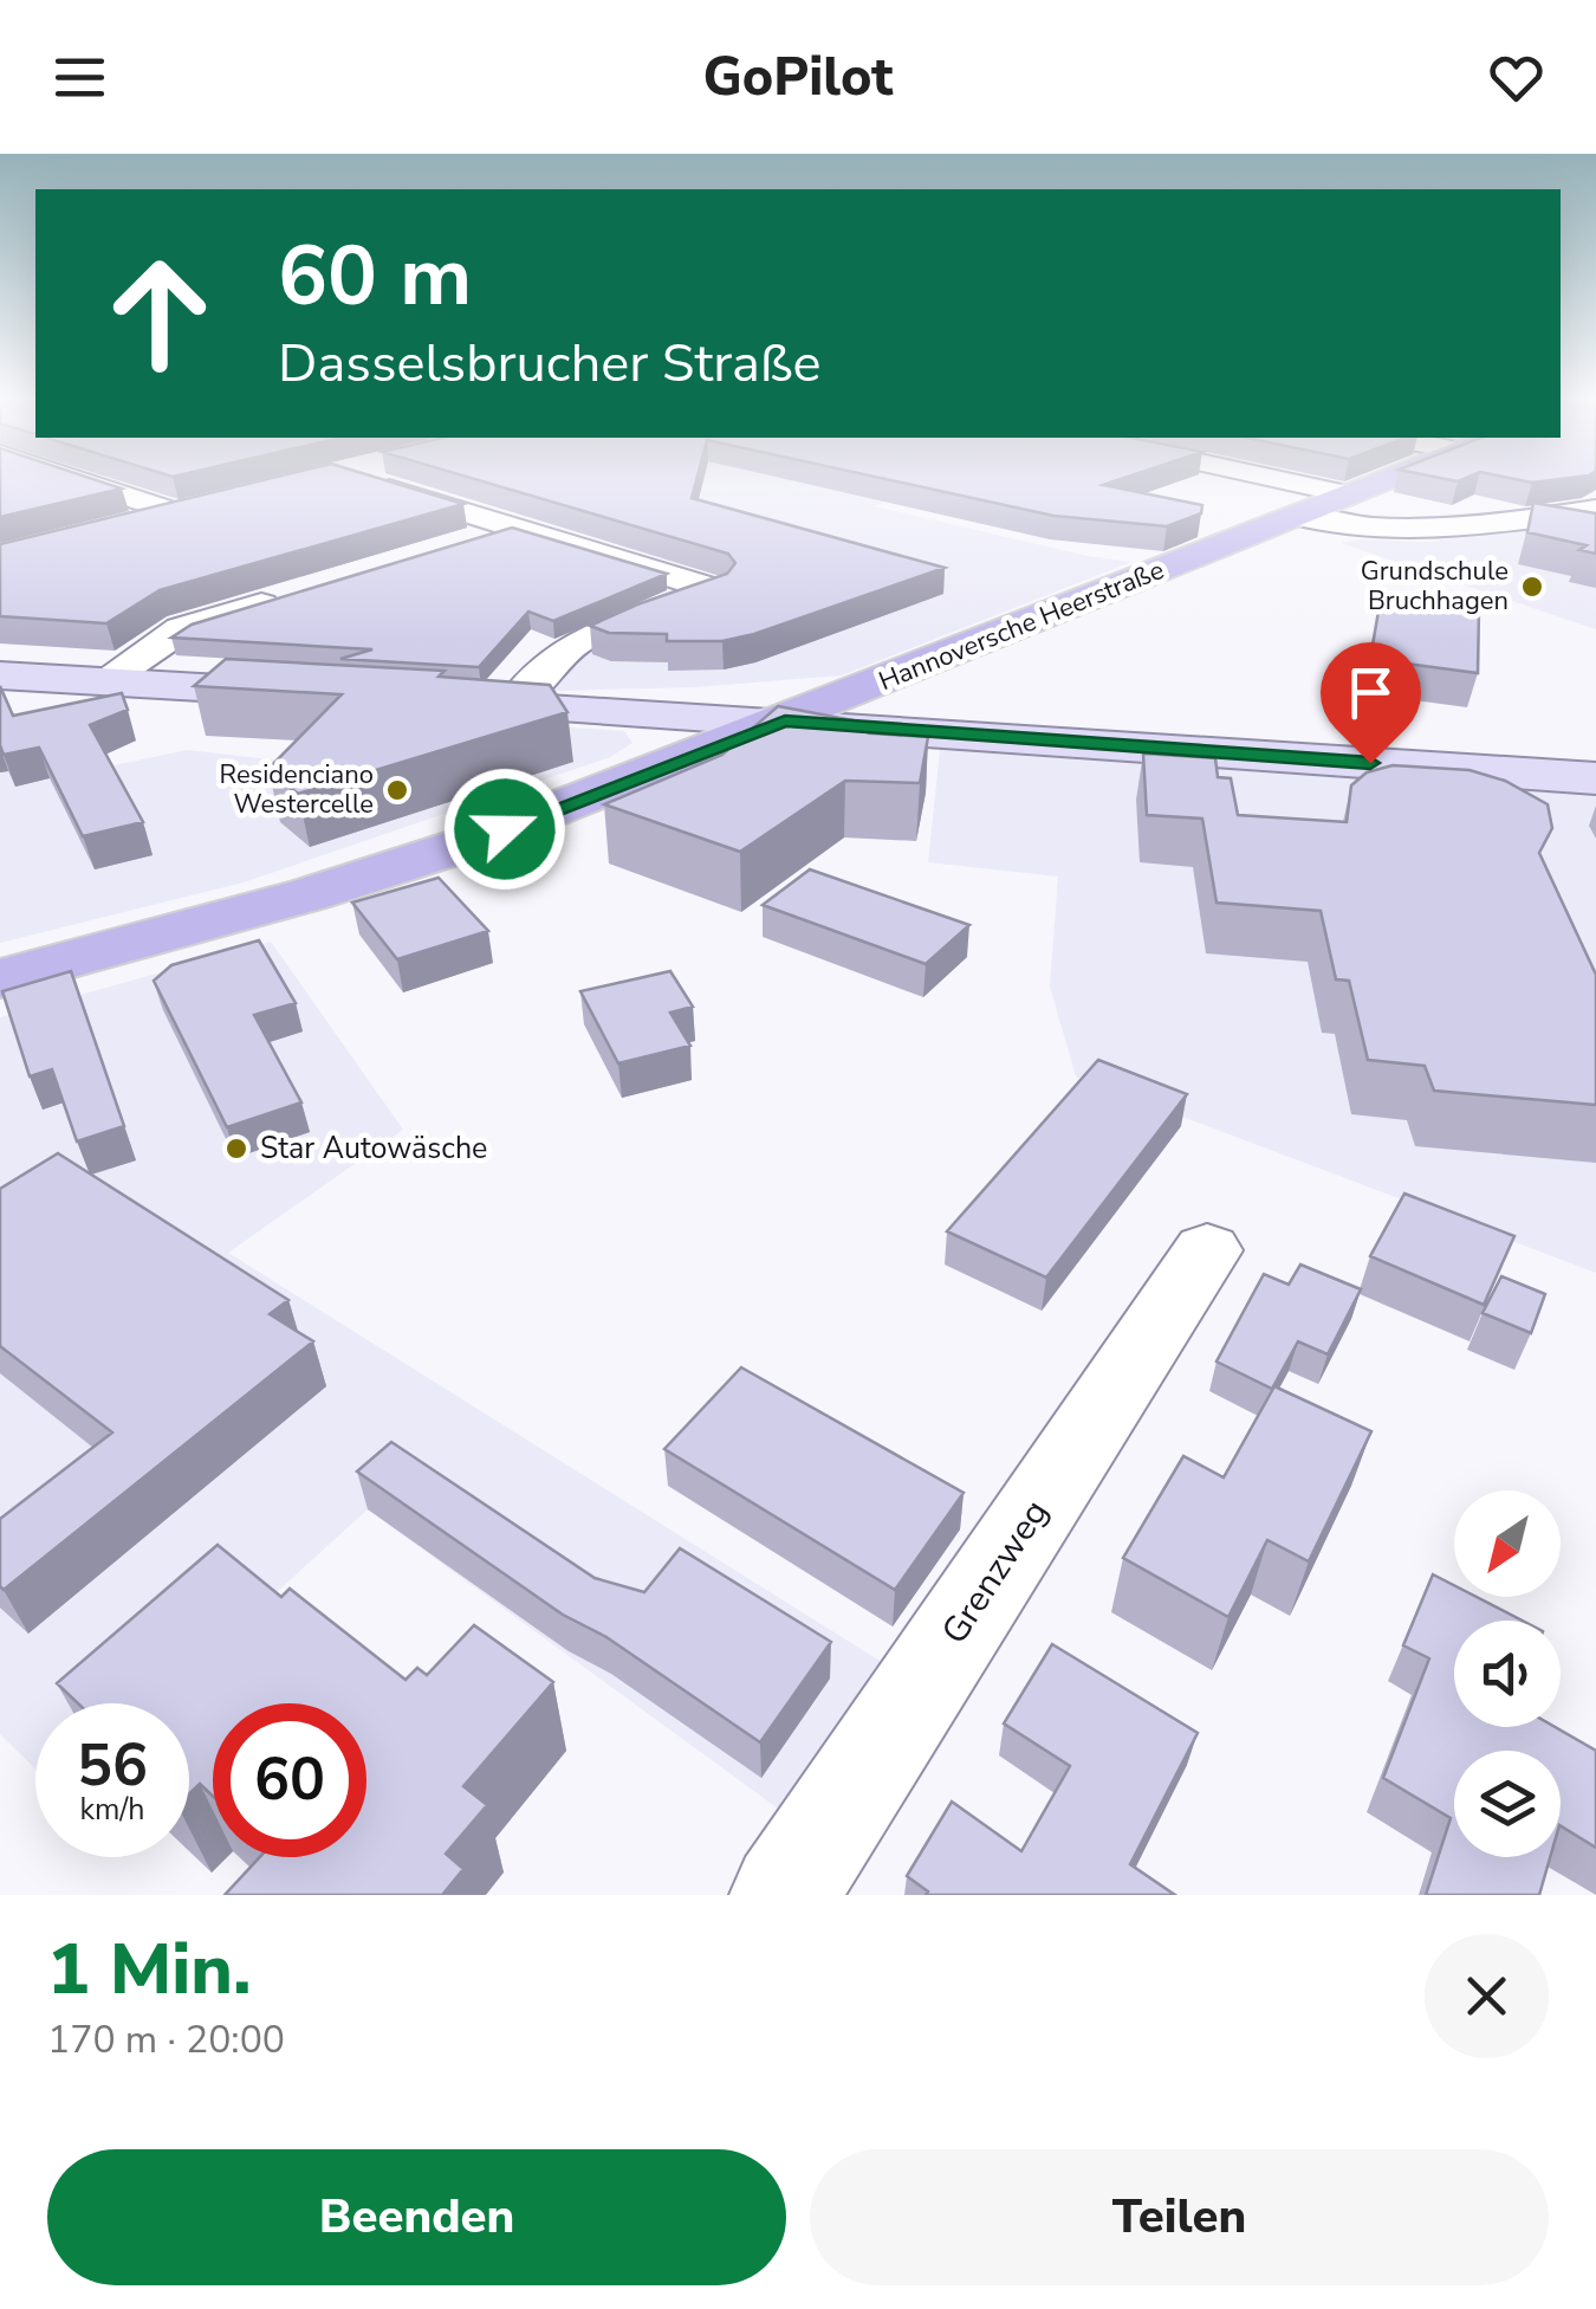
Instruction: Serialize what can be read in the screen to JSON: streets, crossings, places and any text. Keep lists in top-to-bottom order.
{
  "streets": {
    "main road": ["Hannoversche Heerstraße"],
    "street": ["Grenzweg"]
  },
  "places": ["Grundschule Bruchhagen", "Residenciano Westercelle", "Star Autowäsche"],
  "north": "bottom left",
  "page": {
    "header": "GoPilot",
    "turn": ["60 m", "Dasselsbrucher Straße"],
    "speed": "56 km/h",
    "limit": "60",
    "heading": ["1 Min.", "170 m · 20:00"],
    "buttons": ["Beenden", "Teilen"]
  }
}
